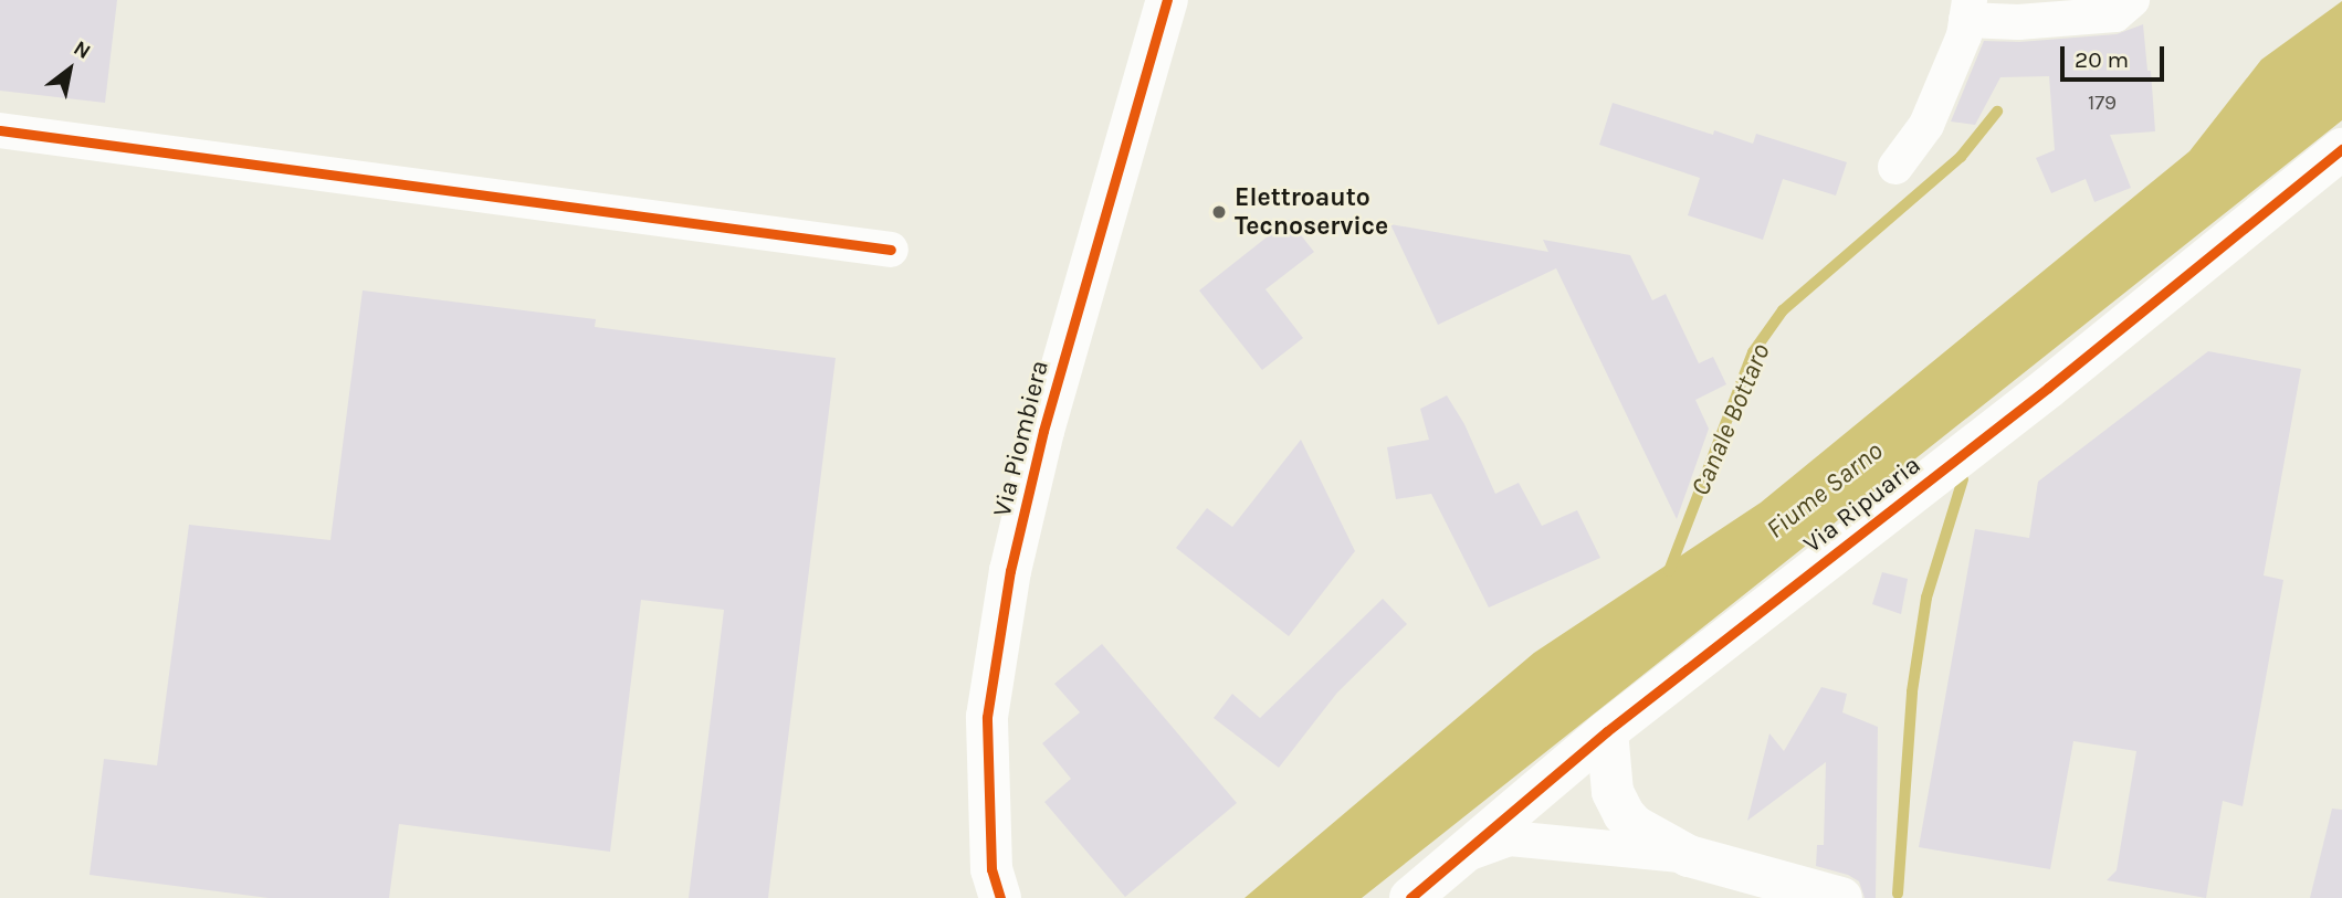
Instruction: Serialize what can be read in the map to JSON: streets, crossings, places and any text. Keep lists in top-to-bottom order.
{
  "streets": {
    "street": ["Via Piombiera", "Via Ripuaria"]
  },
  "water": ["Canale Bottaro", "Fiume Sarno"],
  "places": ["Elettroauto Tecnoservice"],
  "house_numbers": ["179"],
  "scale_bar": "20 m",
  "north": "top right"
}
